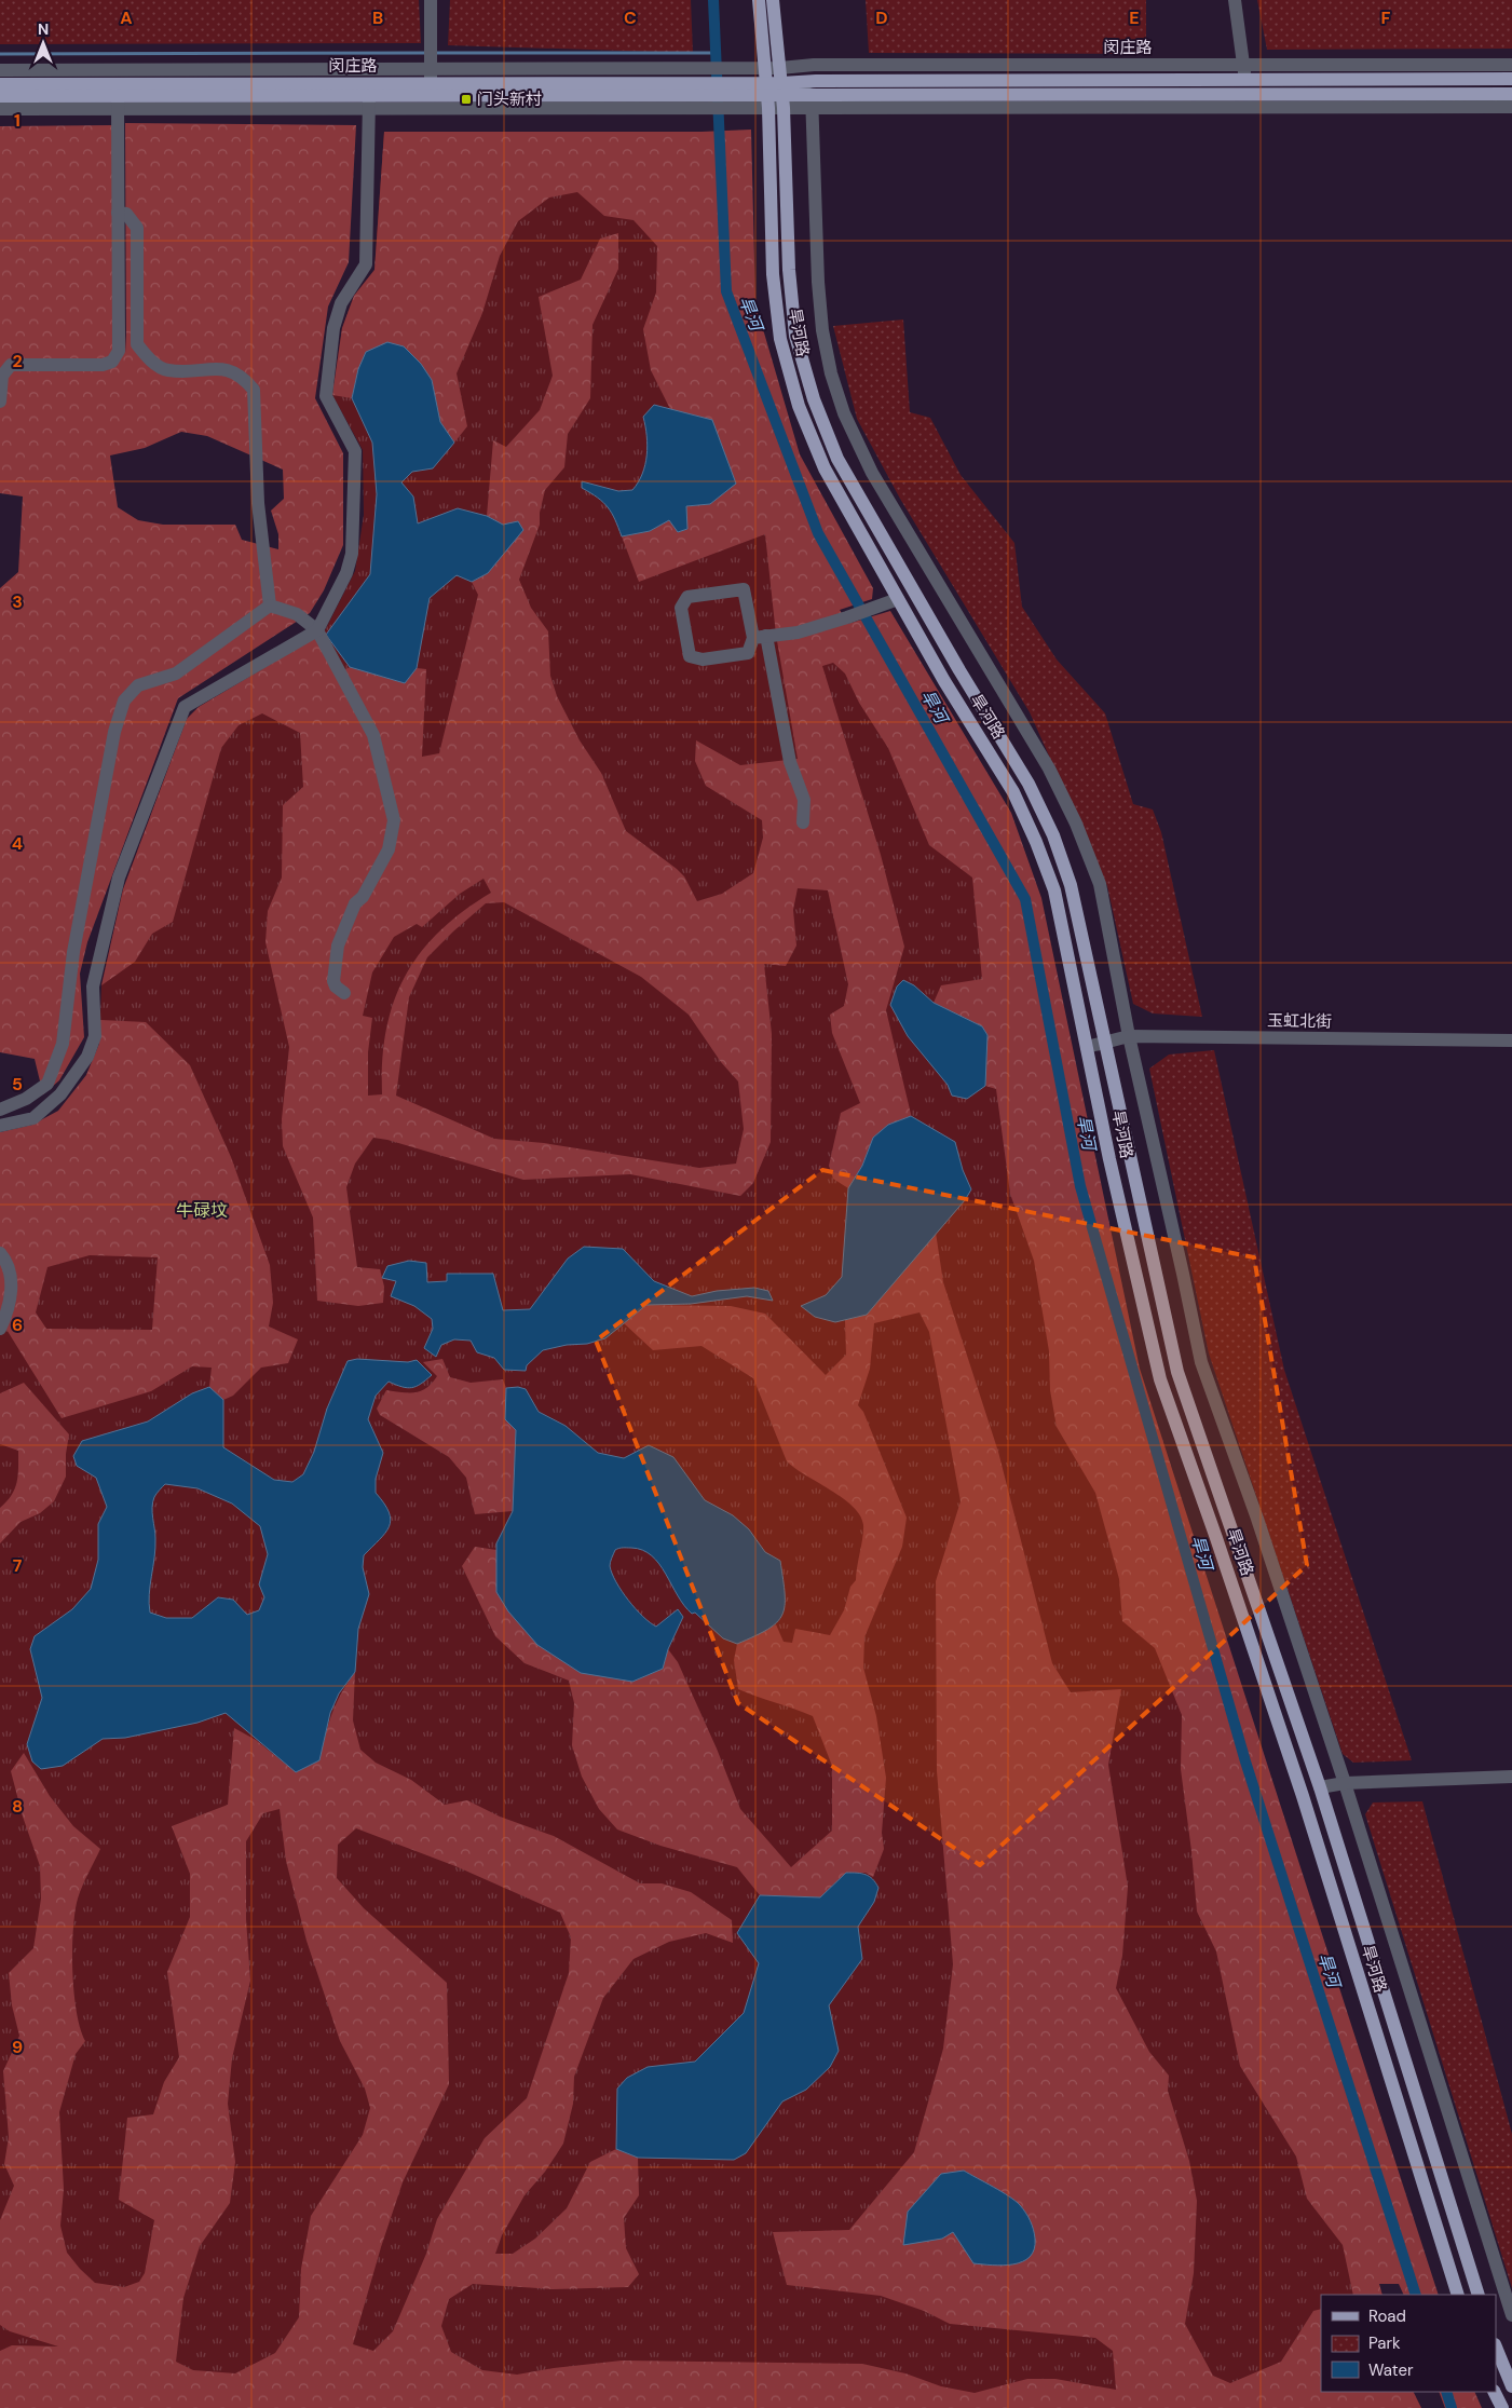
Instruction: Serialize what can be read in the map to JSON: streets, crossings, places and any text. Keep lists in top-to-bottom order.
{
  "streets": {
    "main road": ["闵庄路", "旱河路"],
    "street": ["玉虹北街"]
  },
  "crossings": [
    ["闵庄路", "旱河路"],
    ["旱河路", "玉虹北街"]
  ],
  "districts": ["牛碌坟"],
  "water": ["旱河"],
  "places": {
    "transit": ["门头新村"]
  },
  "legend": ["Road", "Park", "Water"],
  "north": "top",
  "grid": {
    "columns": [
      "A",
      "B",
      "C",
      "D",
      "E",
      "F"
    ],
    "rows": [
      "1",
      "2",
      "3",
      "4",
      "5",
      "6",
      "7",
      "8",
      "9"
    ]
  }
}
